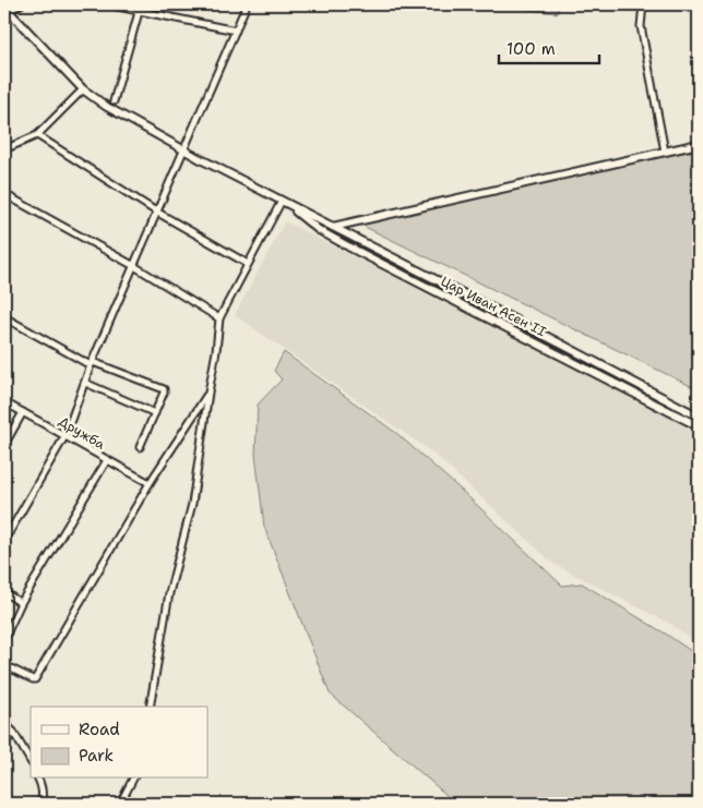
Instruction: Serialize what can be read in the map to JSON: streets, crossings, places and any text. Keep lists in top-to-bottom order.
{
  "streets": {
    "street": ["Цар Иван Асен II", "Дружба"]
  },
  "legend": ["Road", "Park"],
  "scale_bar": "100 m"
}
